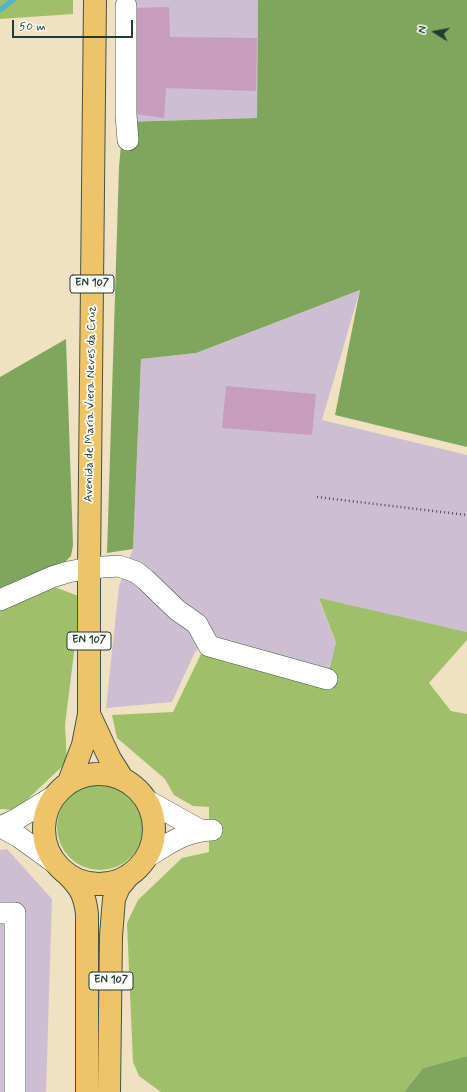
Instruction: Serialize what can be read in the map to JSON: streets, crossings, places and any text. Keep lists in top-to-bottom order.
{
  "streets": {
    "main road": ["EN 107", "Avenida de Maria Viera Neves da Cruz"]
  },
  "crossings": [
    ["EN 107", "Avenida de Maria Viera Neves da Cruz"]
  ],
  "scale_bar": "50 m",
  "north": "left"
}
